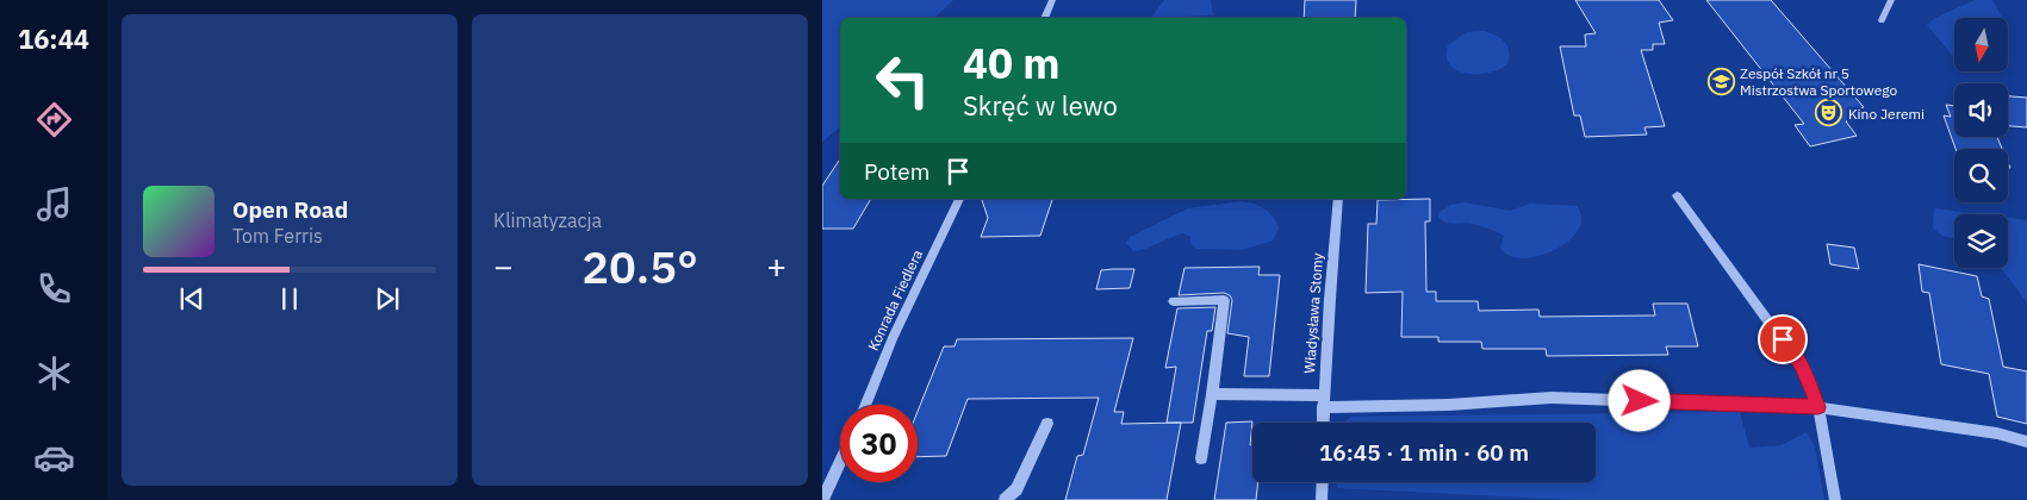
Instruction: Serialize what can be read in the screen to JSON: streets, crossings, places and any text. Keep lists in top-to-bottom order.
{
  "streets": {
    "street": ["Konrada Fiedlera", "Władysława Stomy"]
  },
  "places": {
    "school or university": ["Zespół Szkół nr 5 Mistrzostwa Sportowego"],
    "theatre": ["Kino Jeremi"]
  },
  "north": "bottom",
  "page": {
    "tabs": "16:44",
    "tile": "Klimatyzacja",
    "turn": ["40 m", "Skręć w lewo"],
    "then": "Potem",
    "song": ["Open Road", "Tom Ferris"],
    "heat": ["−", "20.5°", "+"],
    "limit": "30",
    "trip": "16:45 · 1 min · 60 m"
  }
}
